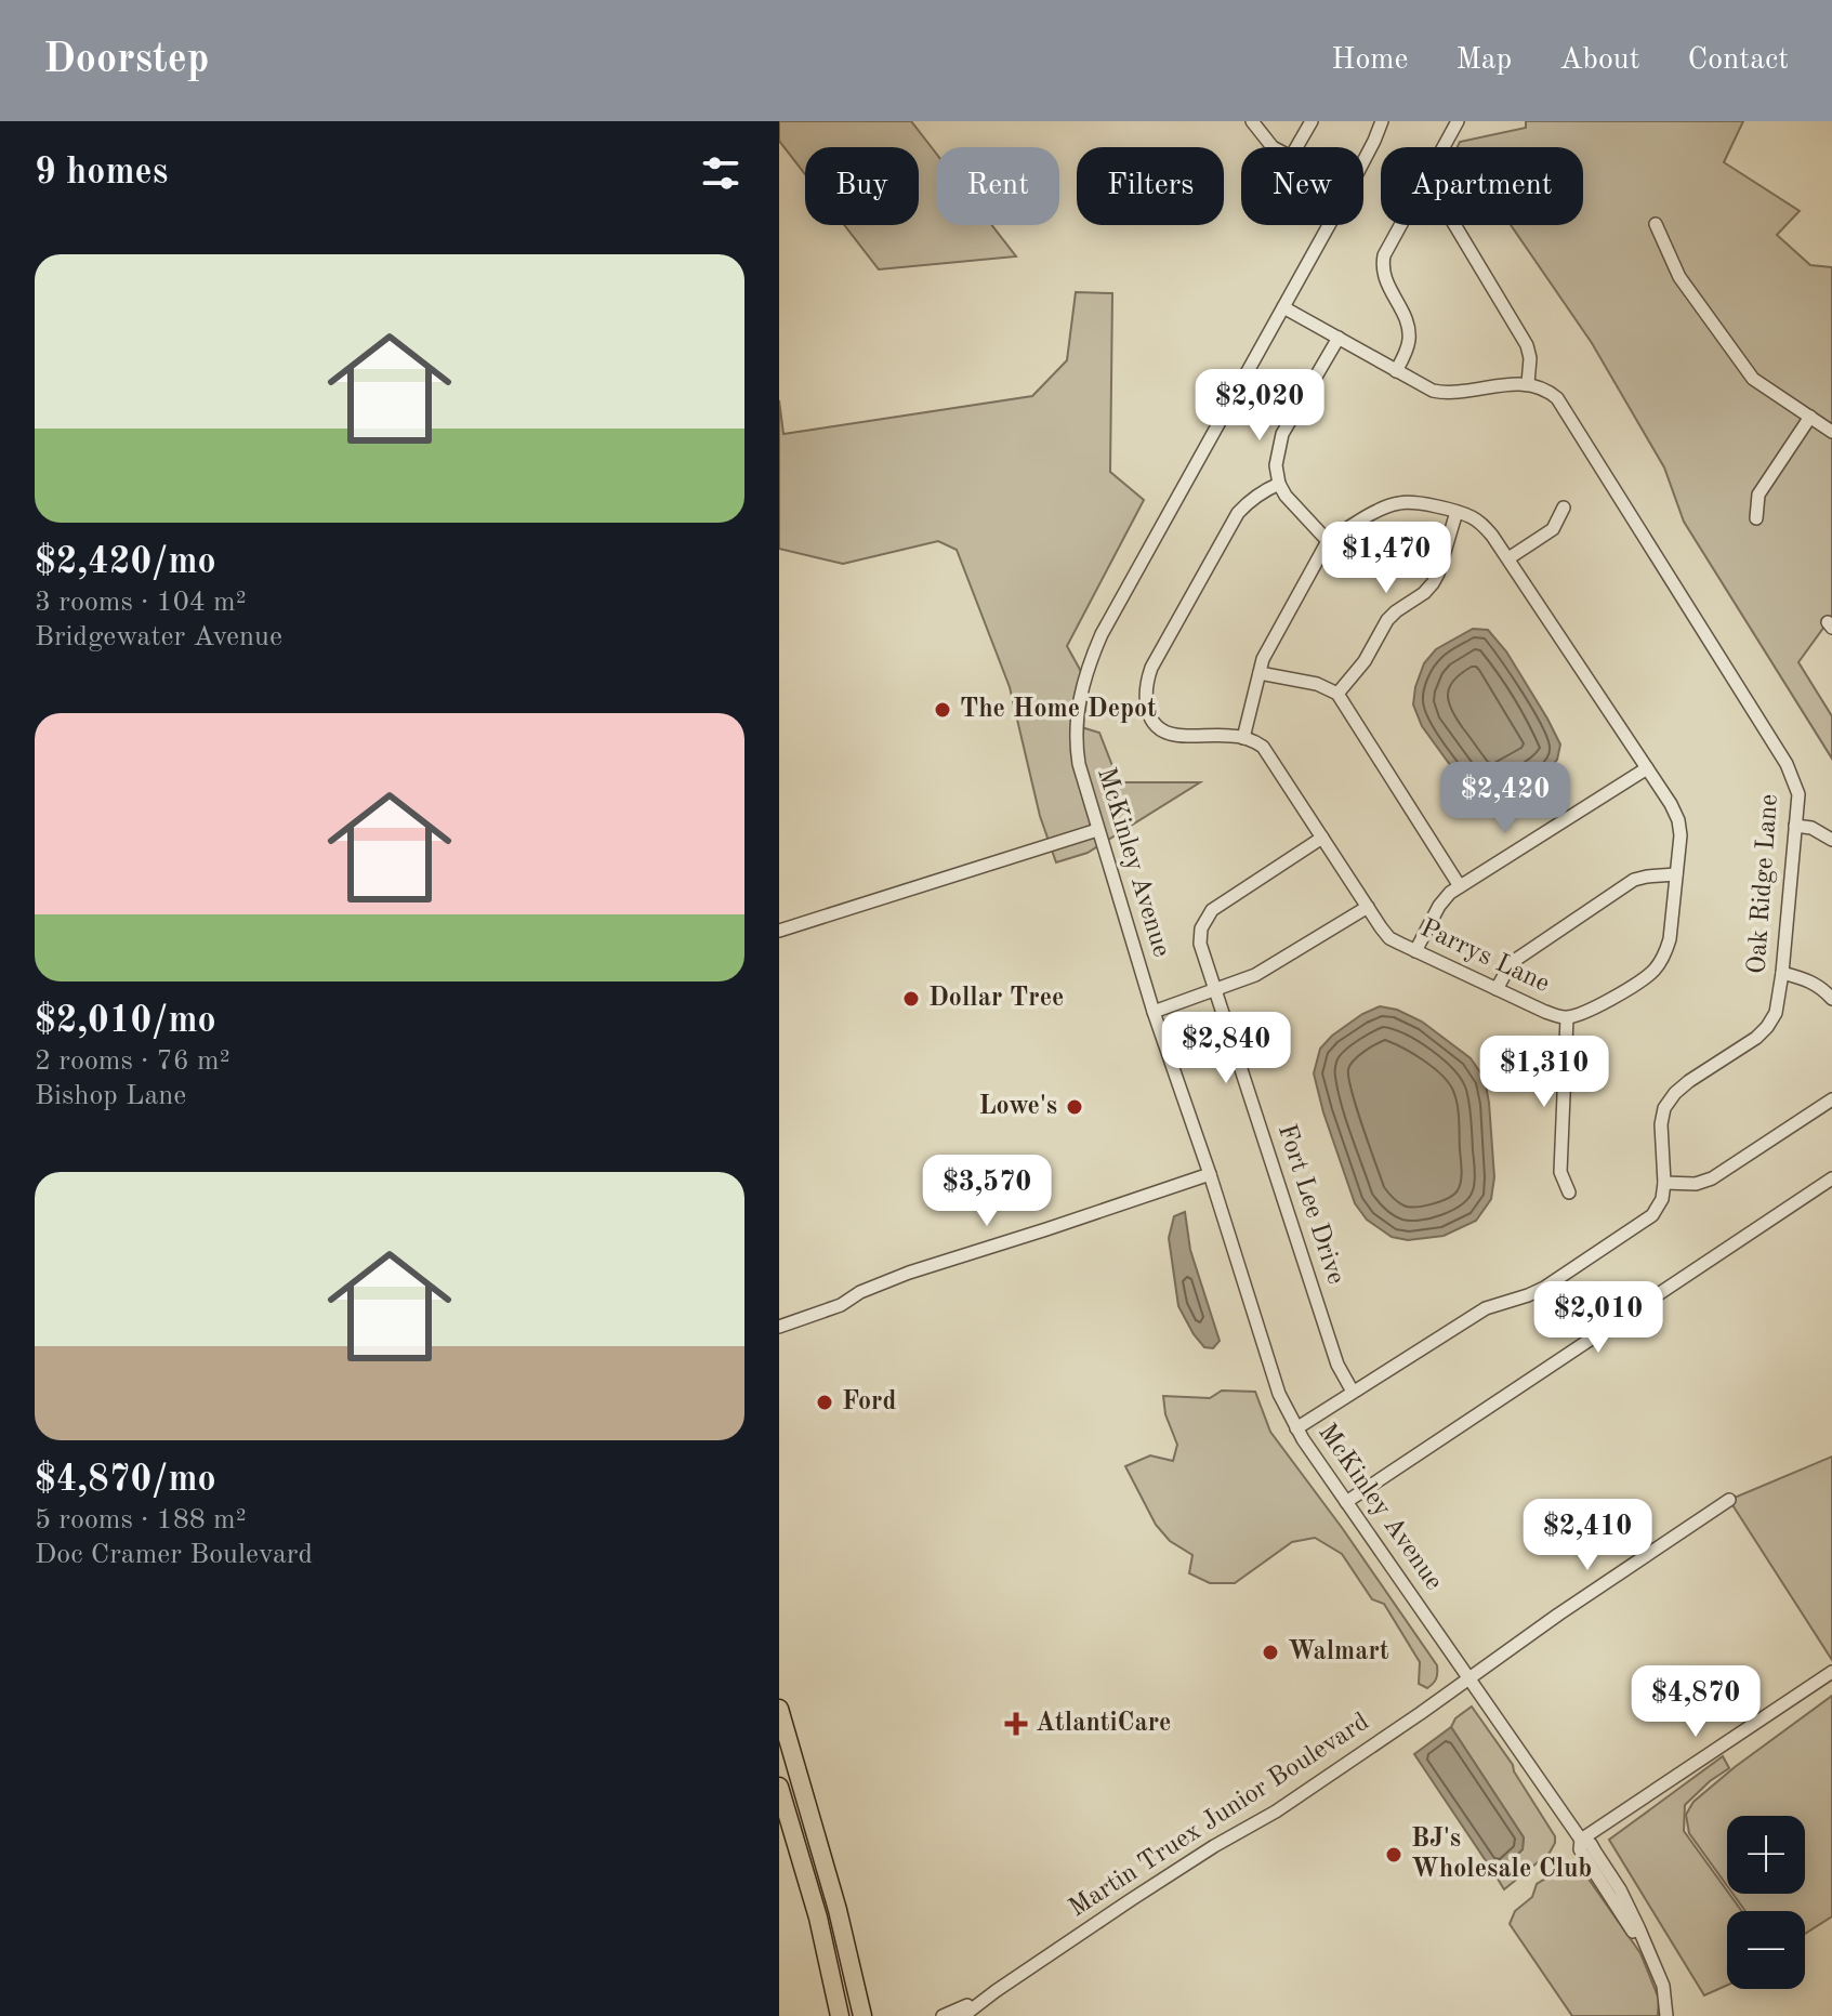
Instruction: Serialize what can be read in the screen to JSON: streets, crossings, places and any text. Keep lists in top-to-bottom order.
{
  "streets": {
    "street": [
      "McKinley Avenue",
      "Oak Ridge Lane",
      "Parrys Lane",
      "Fort Lee Drive",
      "Martin Truex Junior Boulevard"
    ]
  },
  "crossings": [
    ["McKinley Avenue", "Oak Ridge Lane"],
    ["McKinley Avenue", "Martin Truex Junior Boulevard"],
    ["Oak Ridge Lane", "Fort Lee Drive"],
    ["Parrys Lane", "Fort Lee Drive"]
  ],
  "places": {
    "other": [
      "The Home Depot",
      "Dollar Tree",
      "Lowe's",
      "Ford",
      "Walmart",
      "BJ's Wholesale Club"
    ],
    "health": ["AtlantiCare"]
  },
  "page": {
    "header": "Doorstep",
    "nav": [
      "Home",
      "Map",
      "About",
      "Contact"
    ],
    "heading": "9 homes",
    "chip": [
      "Buy",
      "Rent",
      "Filters",
      "New",
      "Apartment"
    ],
    "list": [
      {
        "name": "$2,420/mo",
        "note": "3 rooms · 104 m² · Bridgewater Avenue"
      },
      {
        "name": "$2,010/mo",
        "note": "2 rooms · 76 m² · Bishop Lane"
      },
      {
        "name": "$4,870/mo",
        "note": "5 rooms · 188 m² · Doc Cramer Boulevard"
      }
    ],
    "price": [
      "$2,020",
      "$1,470",
      "$2,420",
      "$2,840",
      "$1,310",
      "$3,570",
      "$2,010",
      "$2,410",
      "$4,870"
    ],
    "map_buttons": ["+", "−"]
  }
}
